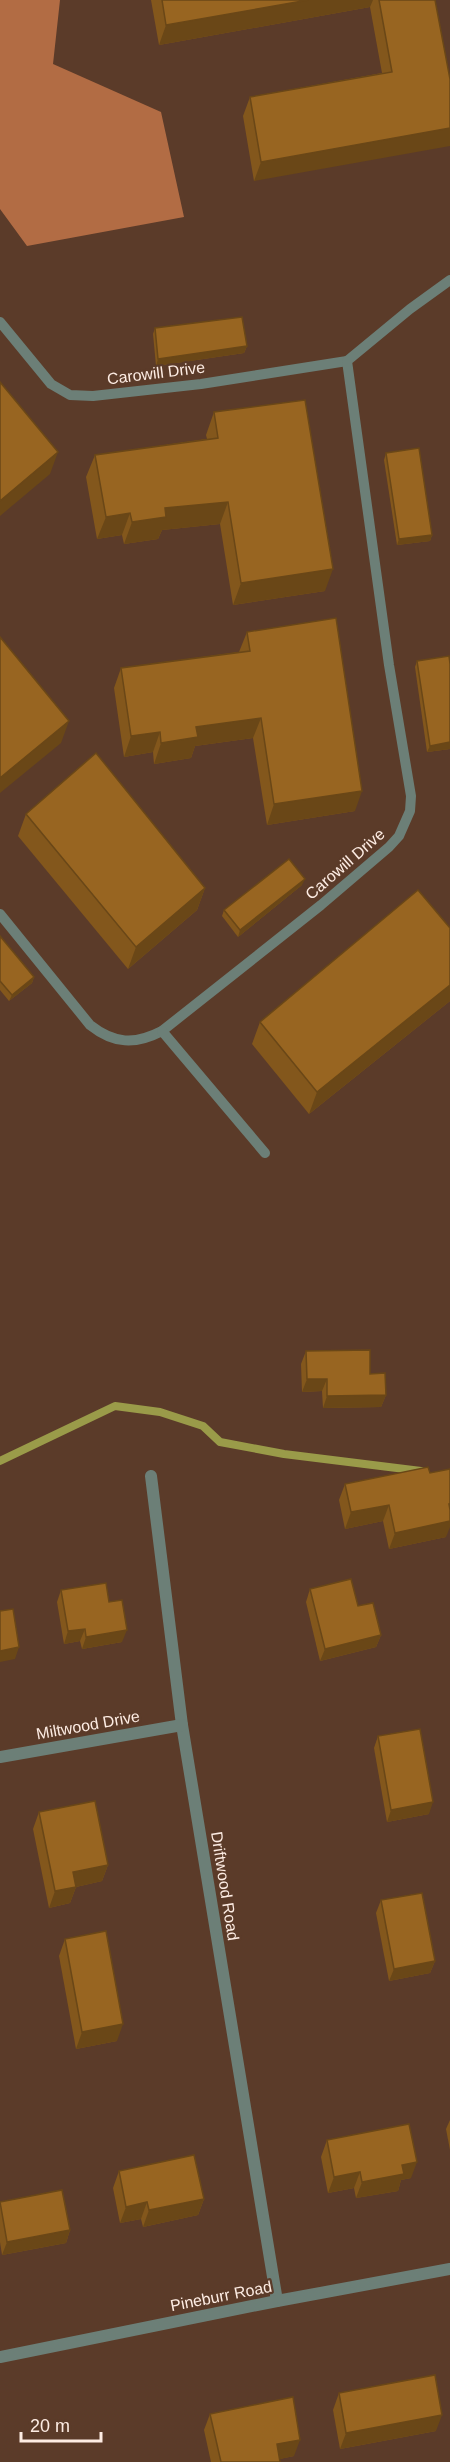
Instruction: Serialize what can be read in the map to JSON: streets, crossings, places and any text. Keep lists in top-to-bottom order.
{
  "streets": {
    "street": ["Miltwood Drive", "Driftwood Road", "Pineburr Road"],
    "lane": ["Carowill Drive"]
  },
  "crossings": [
    ["Miltwood Drive", "Driftwood Road"],
    ["Driftwood Road", "Pineburr Road"]
  ],
  "scale_bar": "20 m"
}
